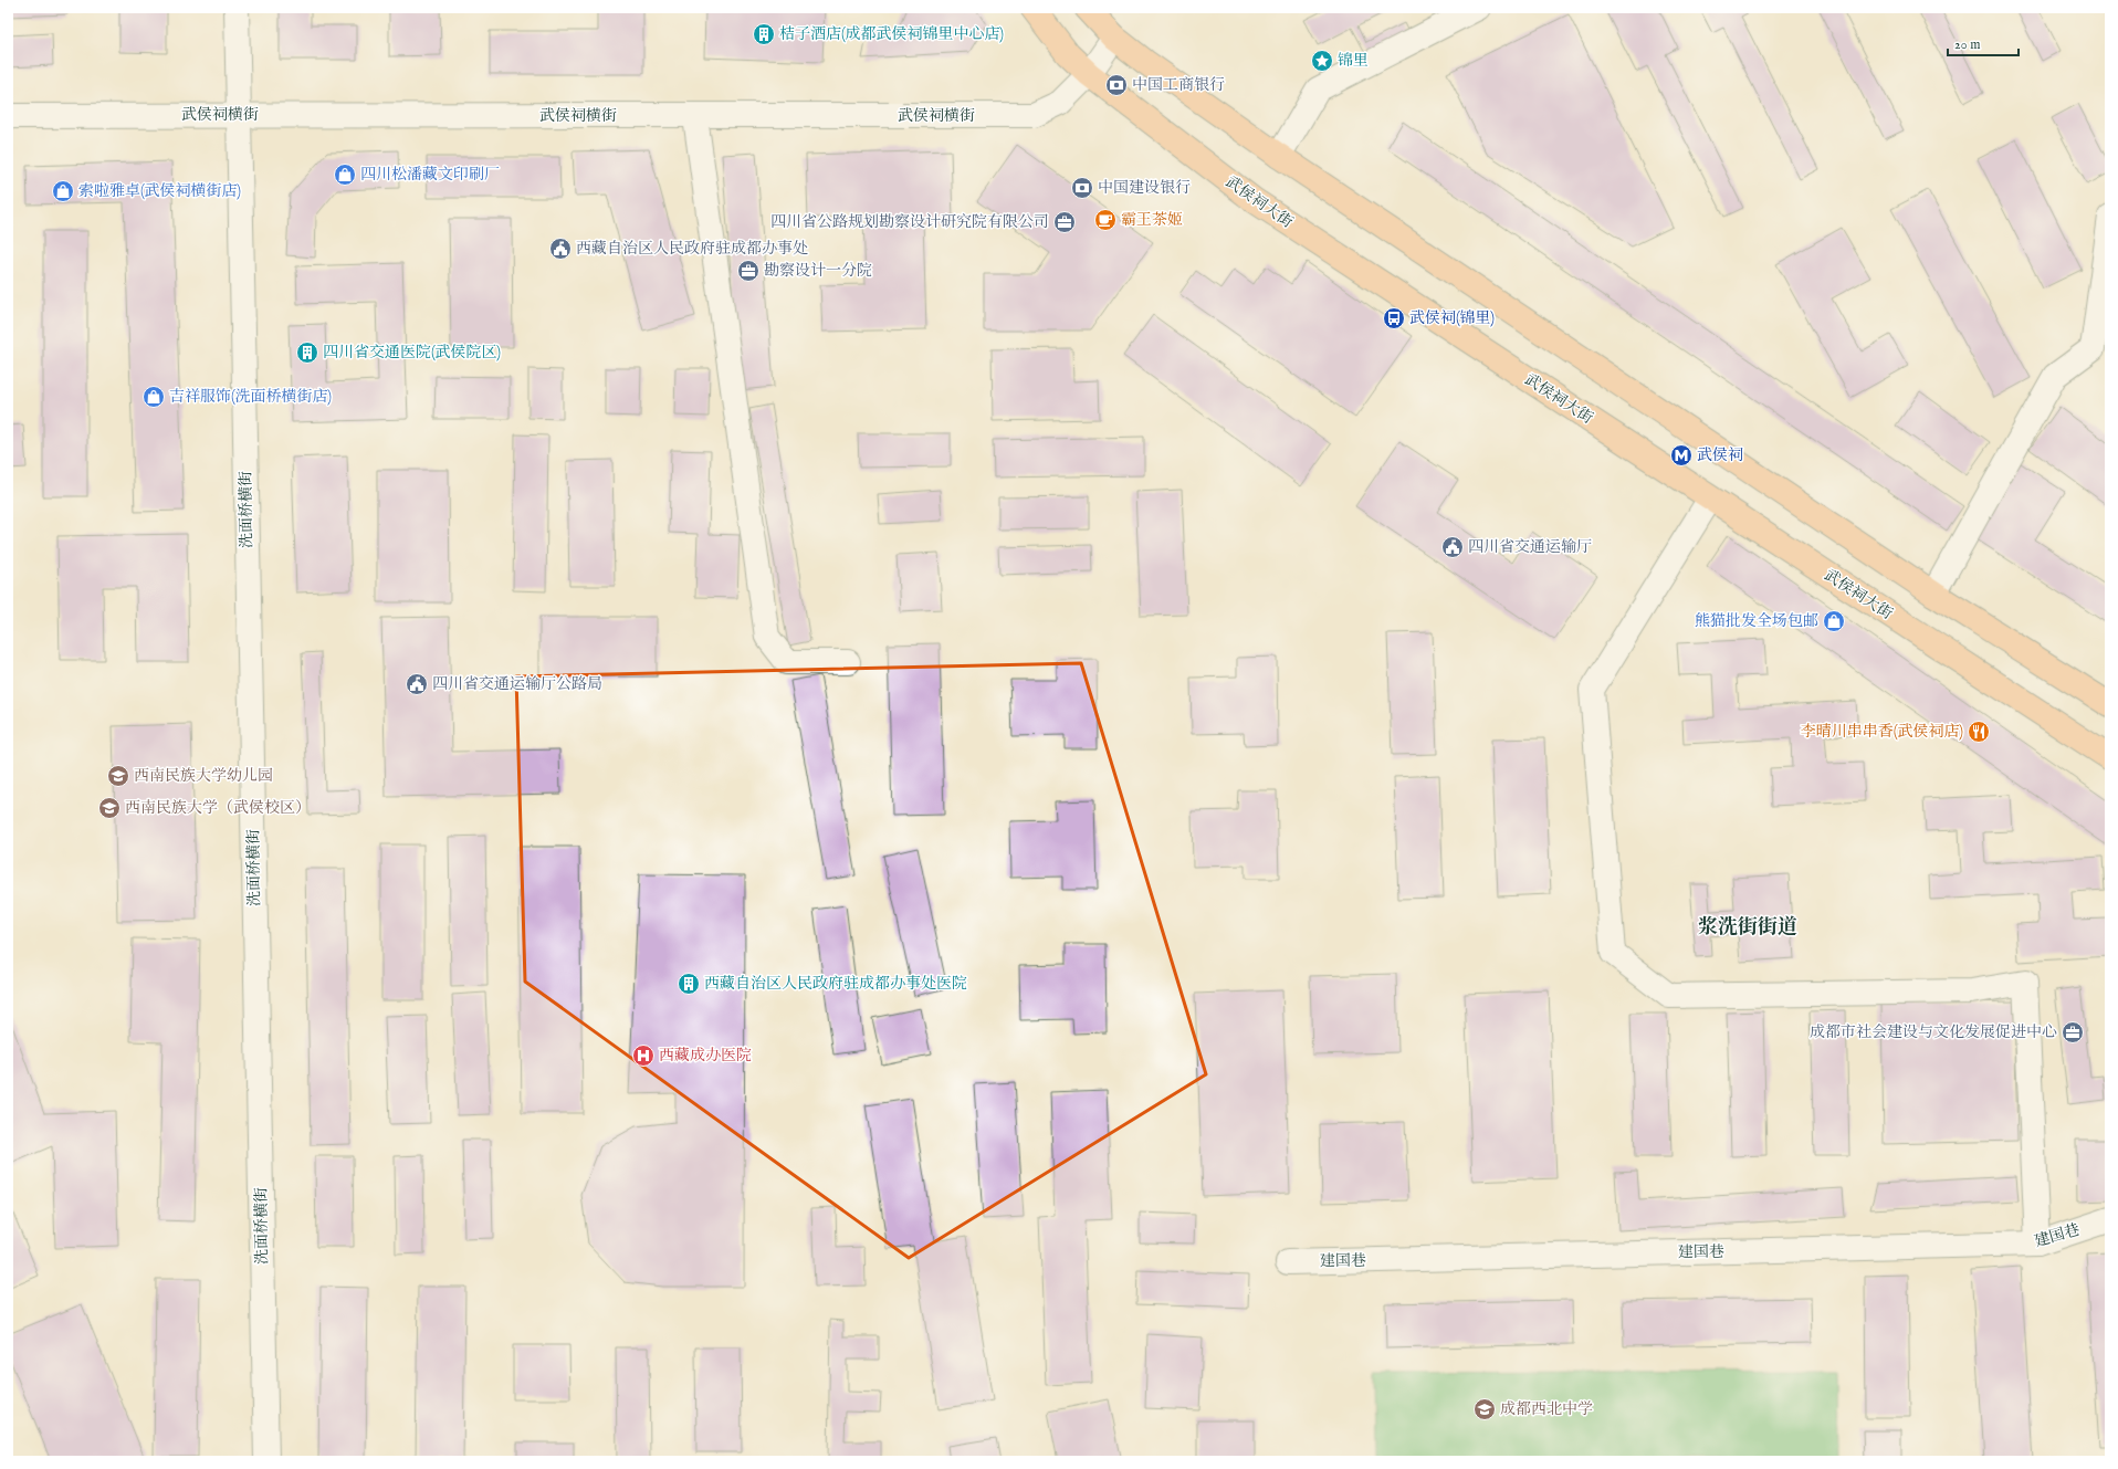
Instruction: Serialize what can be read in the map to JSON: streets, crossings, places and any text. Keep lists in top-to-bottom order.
{
  "streets": {
    "main road": ["武侯祠大街"],
    "street": ["武侯祠横街", "洗面桥横街", "建国巷"]
  },
  "crossings": [
    ["武侯祠横街", "武侯祠大街"],
    ["武侯祠横街", "洗面桥横街"]
  ],
  "districts": ["浆洗街街道"],
  "places": {
    "building": ["桔子酒店(成都武侯祠锦里中心店)", "四川省交通医院(武侯院区)", "西藏自治区人民政府驻成都办事处医院"],
    "place": ["锦里"],
    "bank": ["中国工商银行", "中国建设银行"],
    "shop": [
      "四川松潘藏文印刷厂",
      "索啦雅卓(武侯祠横街店)",
      "吉祥服饰(洗面桥横街店)",
      "熊猫批发全场包邮"
    ],
    "cafe": ["霸王茶姬"],
    "office": ["四川省公路规划勘察设计研究院有限公司", "勘察设计一分院", "成都市社会建设与文化发展促进中心"],
    "public building": ["西藏自治区人民政府驻成都办事处", "四川省交通运输厅", "四川省交通运输厅公路局"],
    "bus stop": ["武侯祠(锦里)"],
    "metro station": ["武侯祠"],
    "restaurant": ["李晴川串串香(武侯祠店)"],
    "school or university": ["西南民族大学幼儿园", "西南民族大学（武侯校区）", "成都西北中学"],
    "hospital": ["西藏成办医院"]
  },
  "scale_bar": "20 m"
}
